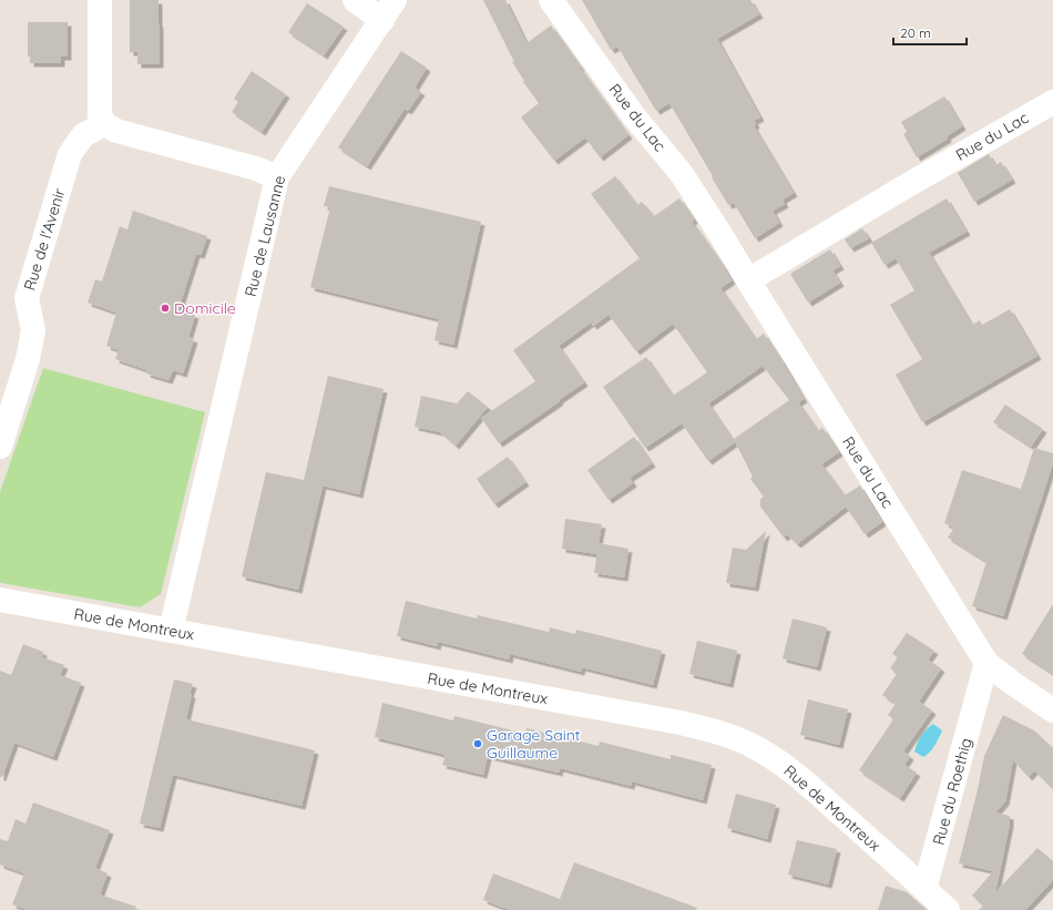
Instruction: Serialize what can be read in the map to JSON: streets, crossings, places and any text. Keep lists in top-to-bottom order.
{
  "streets": {
    "street": [
      "Rue du Lac",
      "Rue de Lausanne",
      "Rue de l'Avenir",
      "Rue de Montreux",
      "Rue du Roethig"
    ]
  },
  "crossings": [
    ["Rue du Lac", "Rue du Roethig"],
    ["Rue de Lausanne", "Rue de Montreux"],
    ["Rue de Montreux", "Rue du Roethig"]
  ],
  "places": ["Domicile", "Garage Saint Guillaume"],
  "scale_bar": "20 m"
}
